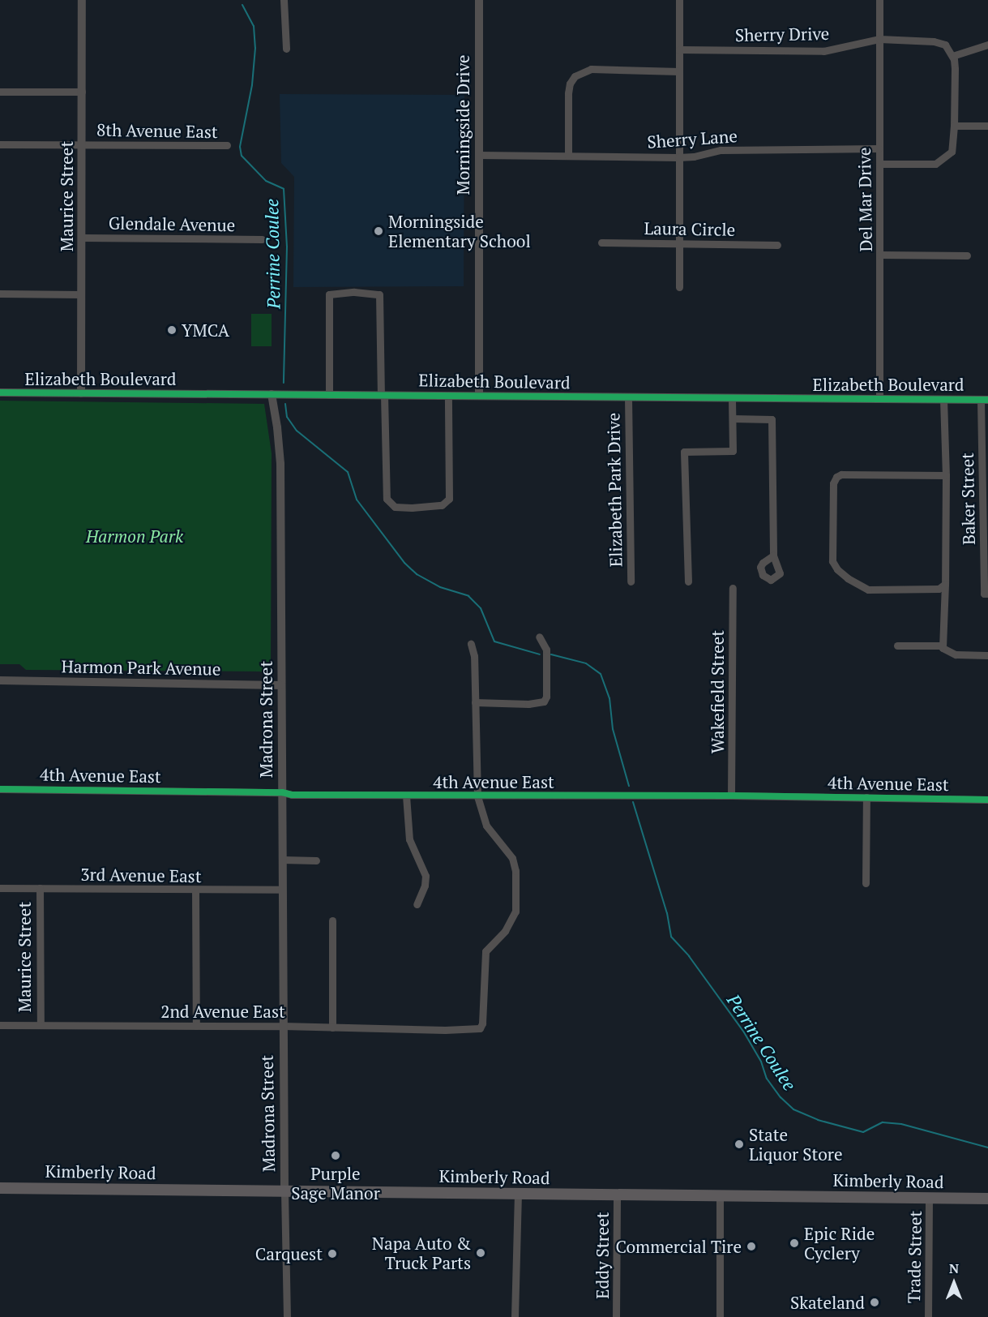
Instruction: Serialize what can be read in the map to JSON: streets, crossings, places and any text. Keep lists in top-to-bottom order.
{
  "streets": {
    "main road": ["Kimberly Road"],
    "street": [
      "Sherry Drive",
      "Morningside Drive",
      "8th Avenue East",
      "Sherry Lane",
      "Maurice Street",
      "Del Mar Drive",
      "Glendale Avenue",
      "Laura Circle",
      "Elizabeth Boulevard",
      "Elizabeth Park Drive",
      "Baker Street",
      "Harmon Park Avenue",
      "Wakefield Street",
      "Madrona Street",
      "4th Avenue East",
      "3rd Avenue East",
      "2nd Avenue East",
      "Eddy Street",
      "Trade Street"
    ]
  },
  "crossings": [
    ["Sherry Drive", "Del Mar Drive"],
    ["Morningside Drive", "Sherry Lane"],
    ["Morningside Drive", "Elizabeth Boulevard"],
    ["8th Avenue East", "Maurice Street"],
    ["Sherry Lane", "Del Mar Drive"],
    ["Maurice Street", "Glendale Avenue"],
    ["Maurice Street", "Elizabeth Boulevard"],
    ["Maurice Street", "3rd Avenue East"],
    ["Maurice Street", "2nd Avenue East"],
    ["Del Mar Drive", "Elizabeth Boulevard"],
    ["Elizabeth Boulevard", "Elizabeth Park Drive"],
    ["Elizabeth Boulevard", "Baker Street"],
    ["Elizabeth Boulevard", "Madrona Street"],
    ["Harmon Park Avenue", "Madrona Street"],
    ["Wakefield Street", "4th Avenue East"],
    ["Madrona Street", "4th Avenue East"],
    ["Madrona Street", "3rd Avenue East"],
    ["Madrona Street", "2nd Avenue East"],
    ["Madrona Street", "Kimberly Road"],
    ["4th Avenue East", "2nd Avenue East"],
    ["Kimberly Road", "Eddy Street"],
    ["Kimberly Road", "Trade Street"]
  ],
  "water": ["Perrine Coulee"],
  "parks": ["Harmon Park"],
  "places": [
    "Morningside Elementary School",
    "YMCA",
    "State Liquor Store",
    "Purple Sage Manor",
    "Epic Ride Cyclery",
    "Commercial Tire",
    "Napa Auto & Truck Parts",
    "Carquest",
    "Skateland"
  ],
  "north": "top"
}
